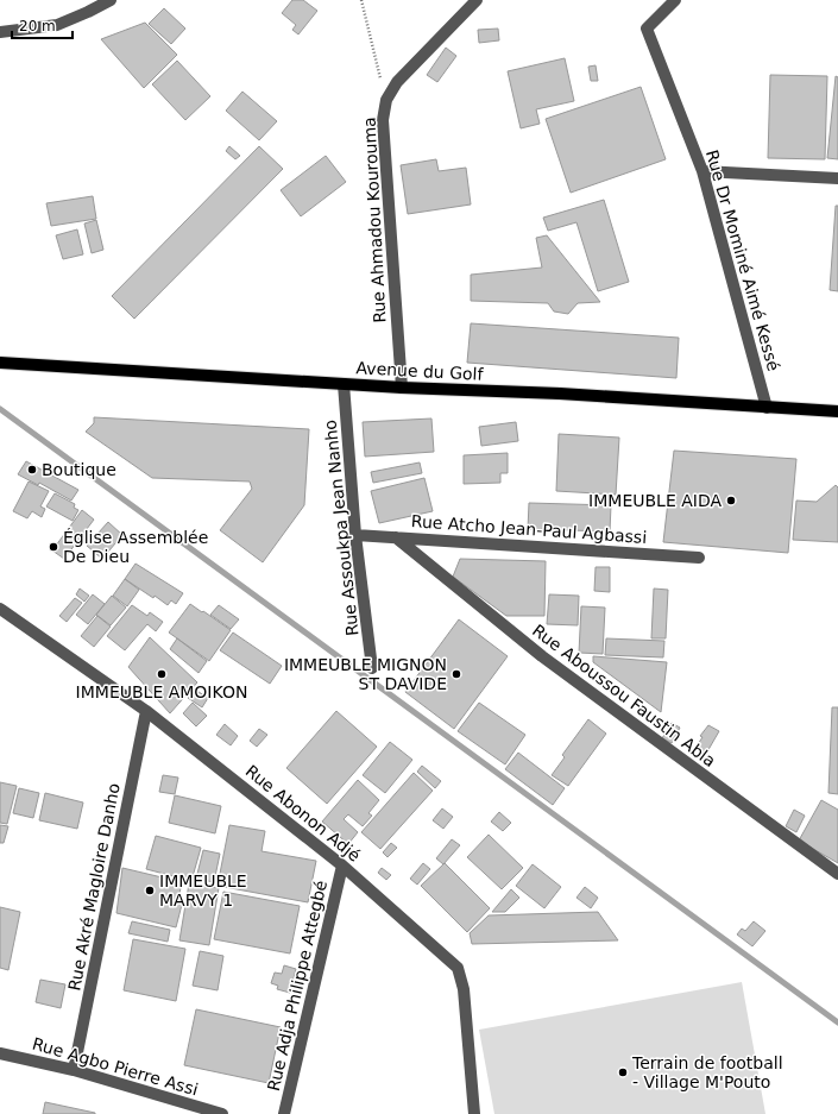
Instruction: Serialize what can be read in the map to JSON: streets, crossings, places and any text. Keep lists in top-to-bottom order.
{
  "streets": {
    "main road": ["Avenue du Golf"],
    "street": [
      "Rue Ahmadou Kourouma",
      "Rue Dr Mominé Aimé Kessé",
      "Rue Assoukpa Jean Nanho",
      "Rue Atcho Jean-Paul Agbassi",
      "Rue Aboussou Faustin Abla",
      "Rue Abonon Adjé",
      "Rue Akré Magloire Danho",
      "Rue Adja Philippe Attegbé",
      "Rue Agbo Pierre Assi"
    ]
  },
  "crossings": [
    ["Rue Ahmadou Kourouma", "Avenue du Golf"],
    ["Rue Dr Mominé Aimé Kessé", "Avenue du Golf"],
    ["Avenue du Golf", "Rue Assoukpa Jean Nanho"],
    ["Rue Assoukpa Jean Nanho", "Rue Atcho Jean-Paul Agbassi"],
    ["Rue Atcho Jean-Paul Agbassi", "Rue Aboussou Faustin Abla"],
    ["Rue Abonon Adjé", "Rue Akré Magloire Danho"],
    ["Rue Abonon Adjé", "Rue Adja Philippe Attegbé"],
    ["Rue Akré Magloire Danho", "Rue Agbo Pierre Assi"]
  ],
  "places": [
    "Boutique",
    "IMMEUBLE AIDA",
    "Église Assemblée De Dieu",
    "IMMEUBLE AMOIKON",
    "IMMEUBLE MIGNON ST DAVIDE",
    "IMMEUBLE MARVY 1",
    "Terrain de football - Village M'Pouto"
  ],
  "scale_bar": "20 m"
}
